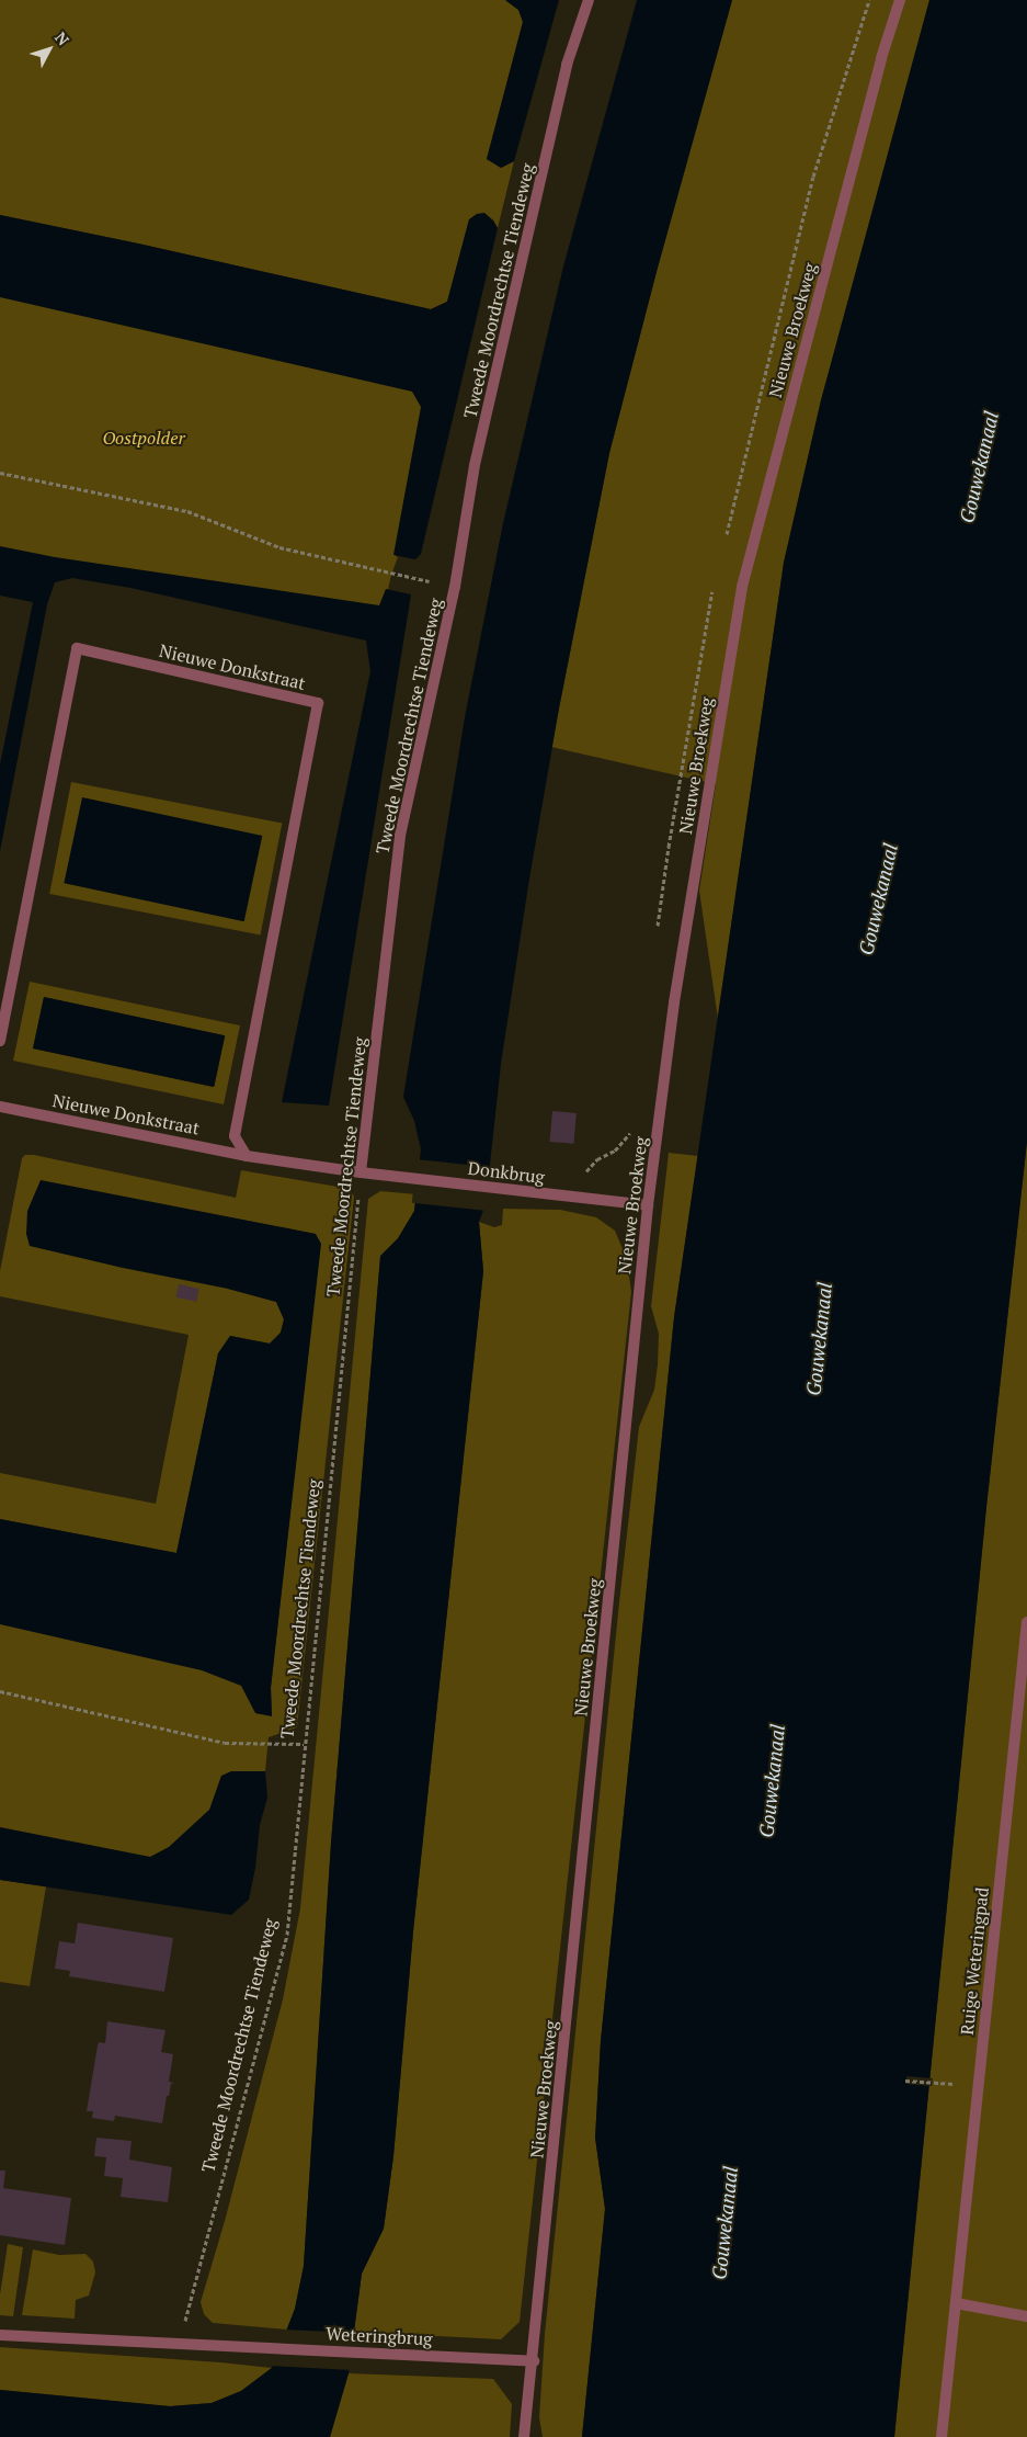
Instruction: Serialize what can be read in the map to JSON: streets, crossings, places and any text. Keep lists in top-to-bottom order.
{
  "streets": {
    "street": [
      "Tweede Moordrechtse Tiendeweg",
      "Nieuwe Broekweg",
      "Nieuwe Donkstraat",
      "Donkbrug",
      "Ruige Weteringpad",
      "Weteringbrug"
    ]
  },
  "crossings": [
    ["Tweede Moordrechtse Tiendeweg", "Nieuwe Donkstraat"],
    ["Tweede Moordrechtse Tiendeweg", "Donkbrug"],
    ["Tweede Moordrechtse Tiendeweg", "Weteringbrug"],
    ["Nieuwe Broekweg", "Donkbrug"],
    ["Nieuwe Broekweg", "Weteringbrug"],
    ["Nieuwe Donkstraat", "Donkbrug"]
  ],
  "water": ["Gouwekanaal"],
  "parks": ["Oostpolder"],
  "north": "top right"
}
